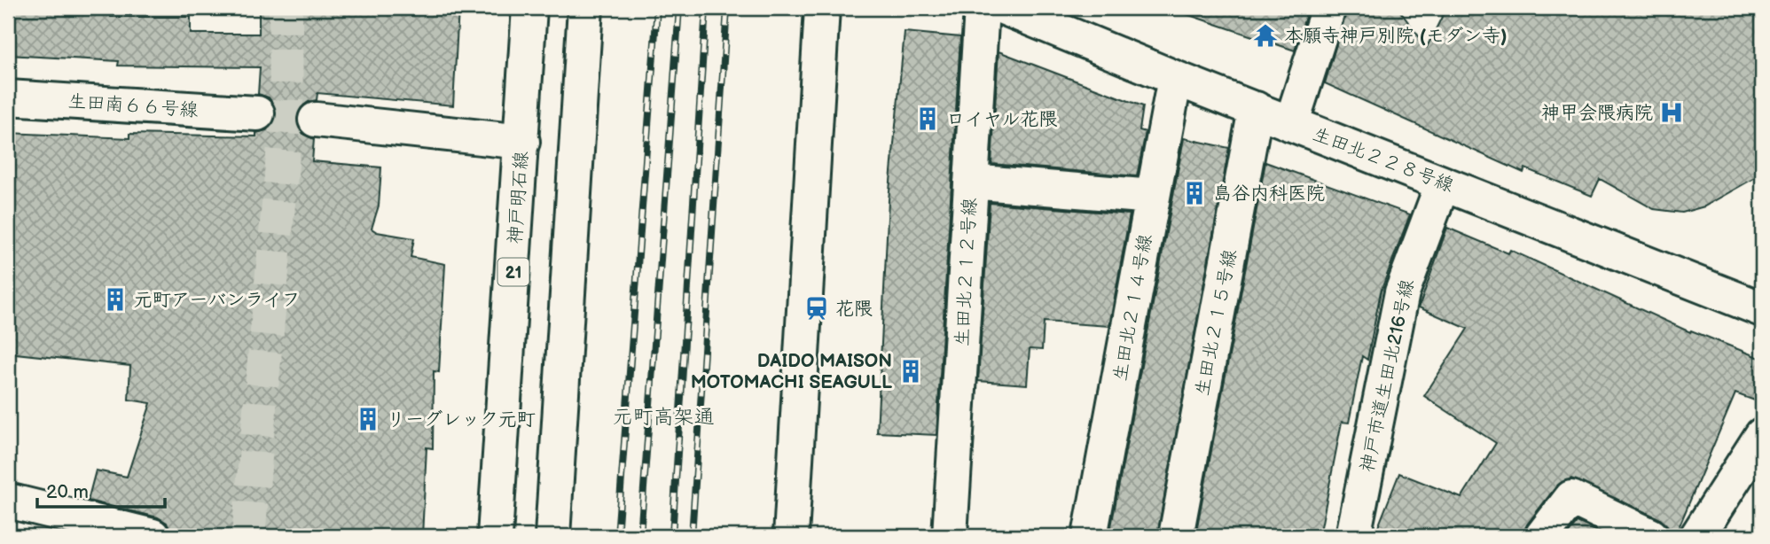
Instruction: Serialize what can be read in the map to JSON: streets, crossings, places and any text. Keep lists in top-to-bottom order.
{
  "streets": {
    "street": [
      "生田南６６号線",
      "生田北２２８号線",
      "神戸明石線",
      "21",
      "生田北２１２号線",
      "生田北２１４号線",
      "生田北２１５号線",
      "神戸市道生田北216号線"
    ]
  },
  "crossings": [
    ["生田北２２８号線", "生田北２１４号線"],
    ["生田北２２８号線", "生田北２１５号線"],
    ["生田北２２８号線", "神戸市道生田北216号線"]
  ],
  "districts": ["元町高架通"],
  "places": {
    "temple": ["本願寺神戸別院 (モダン寺)"],
    "hospital": ["神甲会隈病院"],
    "building": [
      "ロイヤル花隈",
      "島谷内科医院",
      "元町アーバンライフ",
      "DAIDO MAISON MOTOMACHI SEAGULL",
      "リーグレック元町"
    ],
    "station": ["花隈"]
  },
  "scale_bar": "20 m"
}
